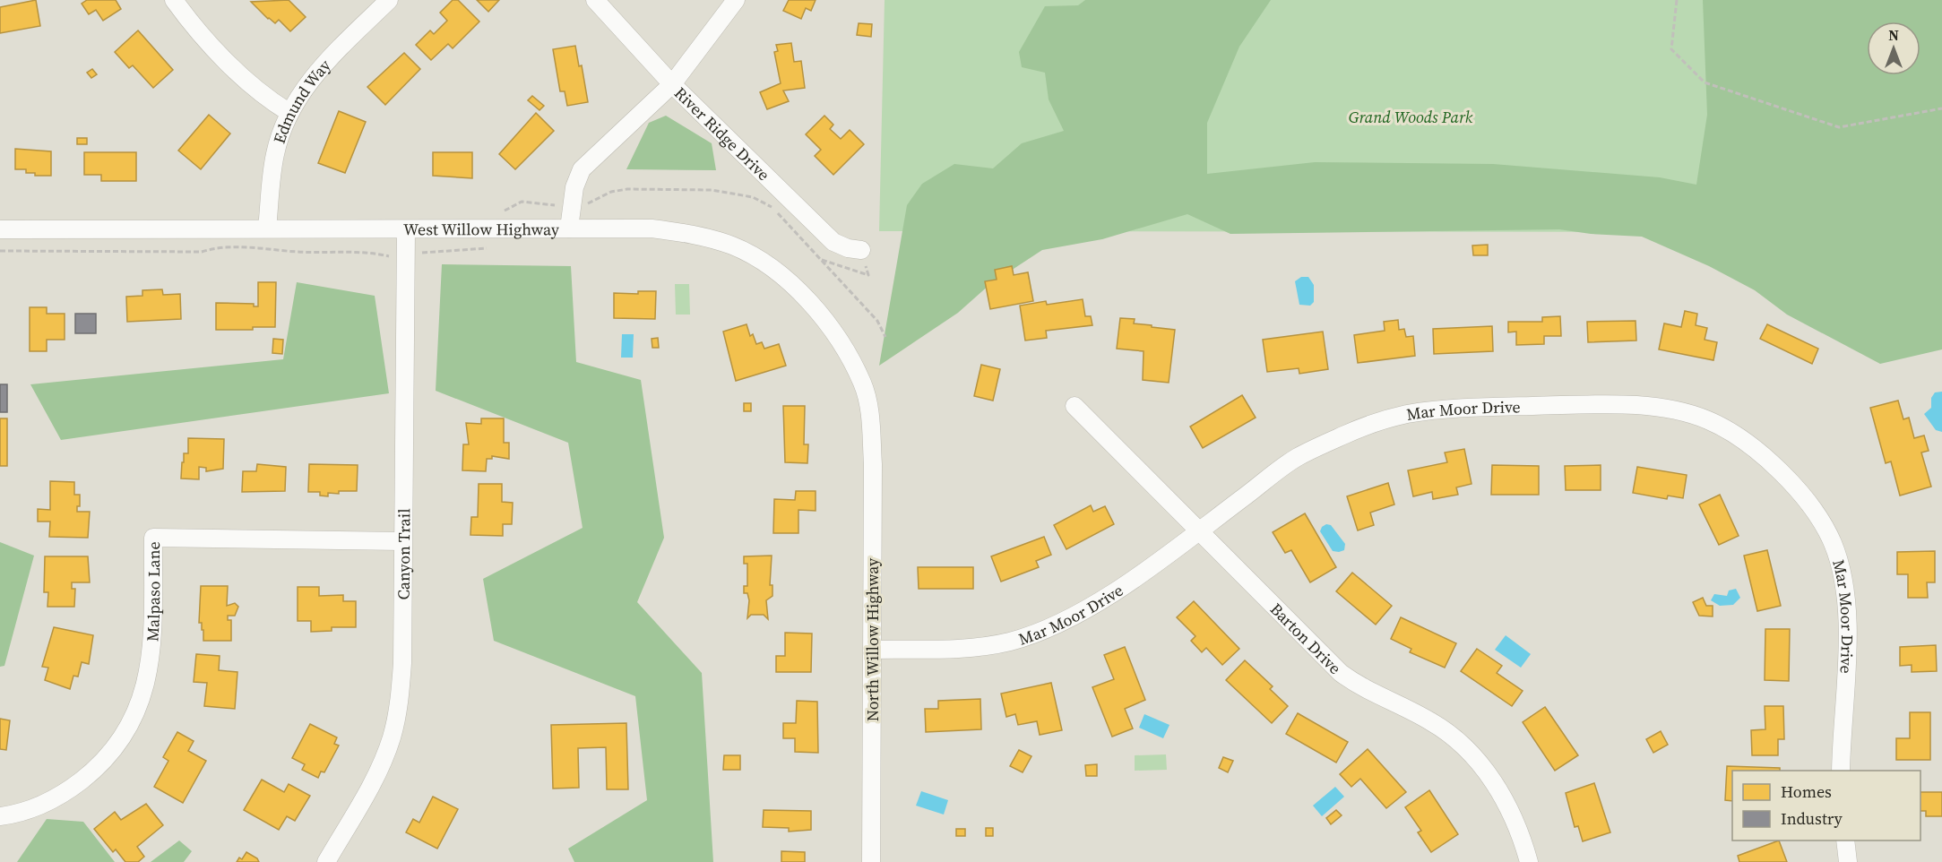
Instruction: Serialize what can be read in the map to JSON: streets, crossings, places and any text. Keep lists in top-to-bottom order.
{
  "streets": {
    "street": [
      "Edmund Way",
      "River Ridge Drive",
      "West Willow Highway",
      "Mar Moor Drive",
      "Canyon Trail",
      "Malpaso Lane",
      "Barton Drive",
      "North Willow Highway"
    ]
  },
  "crossings": [
    ["Edmund Way", "West Willow Highway"],
    ["West Willow Highway", "Canyon Trail"],
    ["West Willow Highway", "North Willow Highway"],
    ["Mar Moor Drive", "Barton Drive"],
    ["Mar Moor Drive", "North Willow Highway"],
    ["Canyon Trail", "Malpaso Lane"]
  ],
  "parks": ["Grand Woods Park"],
  "legend": ["Homes", "Industry"],
  "north": "top"
}
